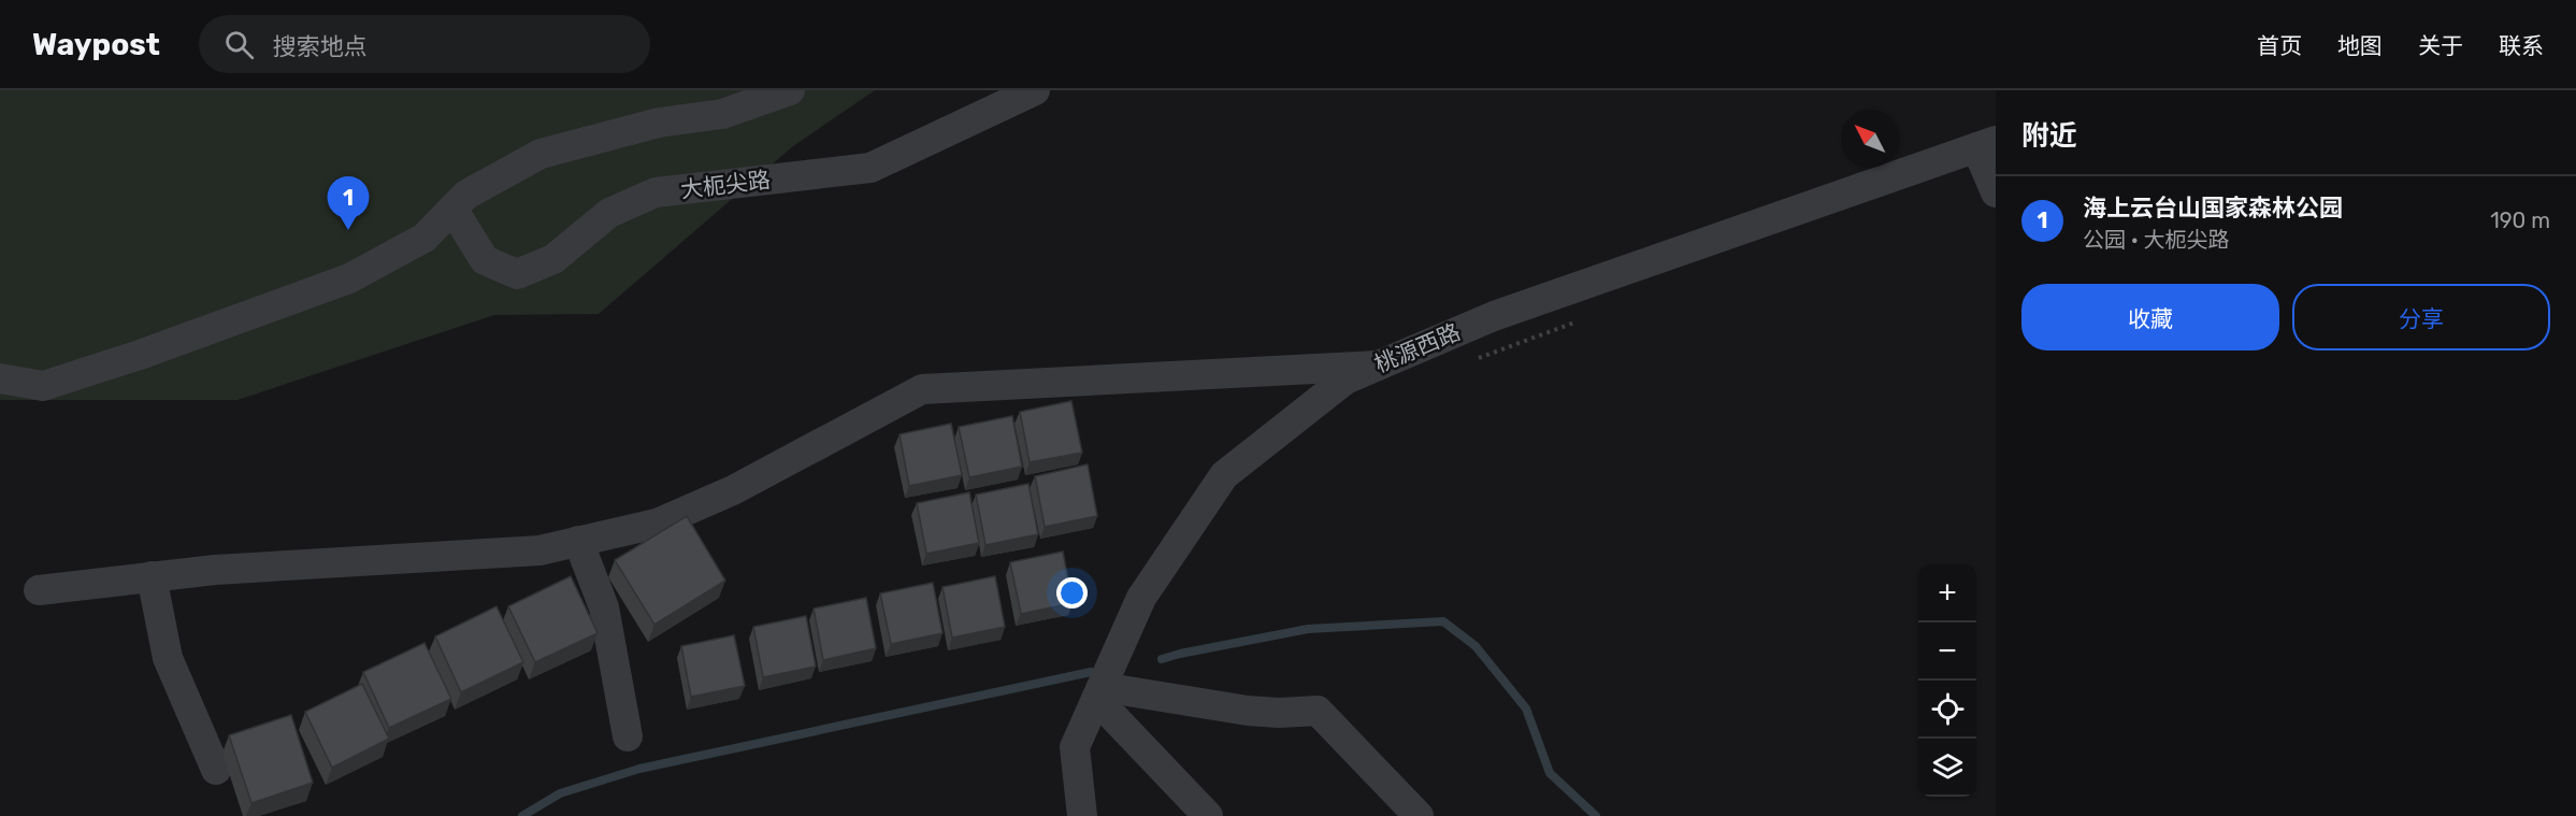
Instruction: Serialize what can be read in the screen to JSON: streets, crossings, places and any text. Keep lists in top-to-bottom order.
{
  "streets": {
    "street": ["大枙尖路", "桃源西路"]
  },
  "north": "top left",
  "page": {
    "header": "Waypost",
    "search": "搜索地点",
    "nav": [
      "首页",
      "地图",
      "关于",
      "联系"
    ],
    "heading": "附近",
    "list": [
      {
        "mark": "1",
        "name": "海上云台山国家森林公园",
        "note": "公园 · 大枙尖路",
        "value": "190 m"
      }
    ],
    "pins": "1",
    "buttons": ["收藏", "分享"],
    "map_buttons": ["+", "−"]
  }
}
